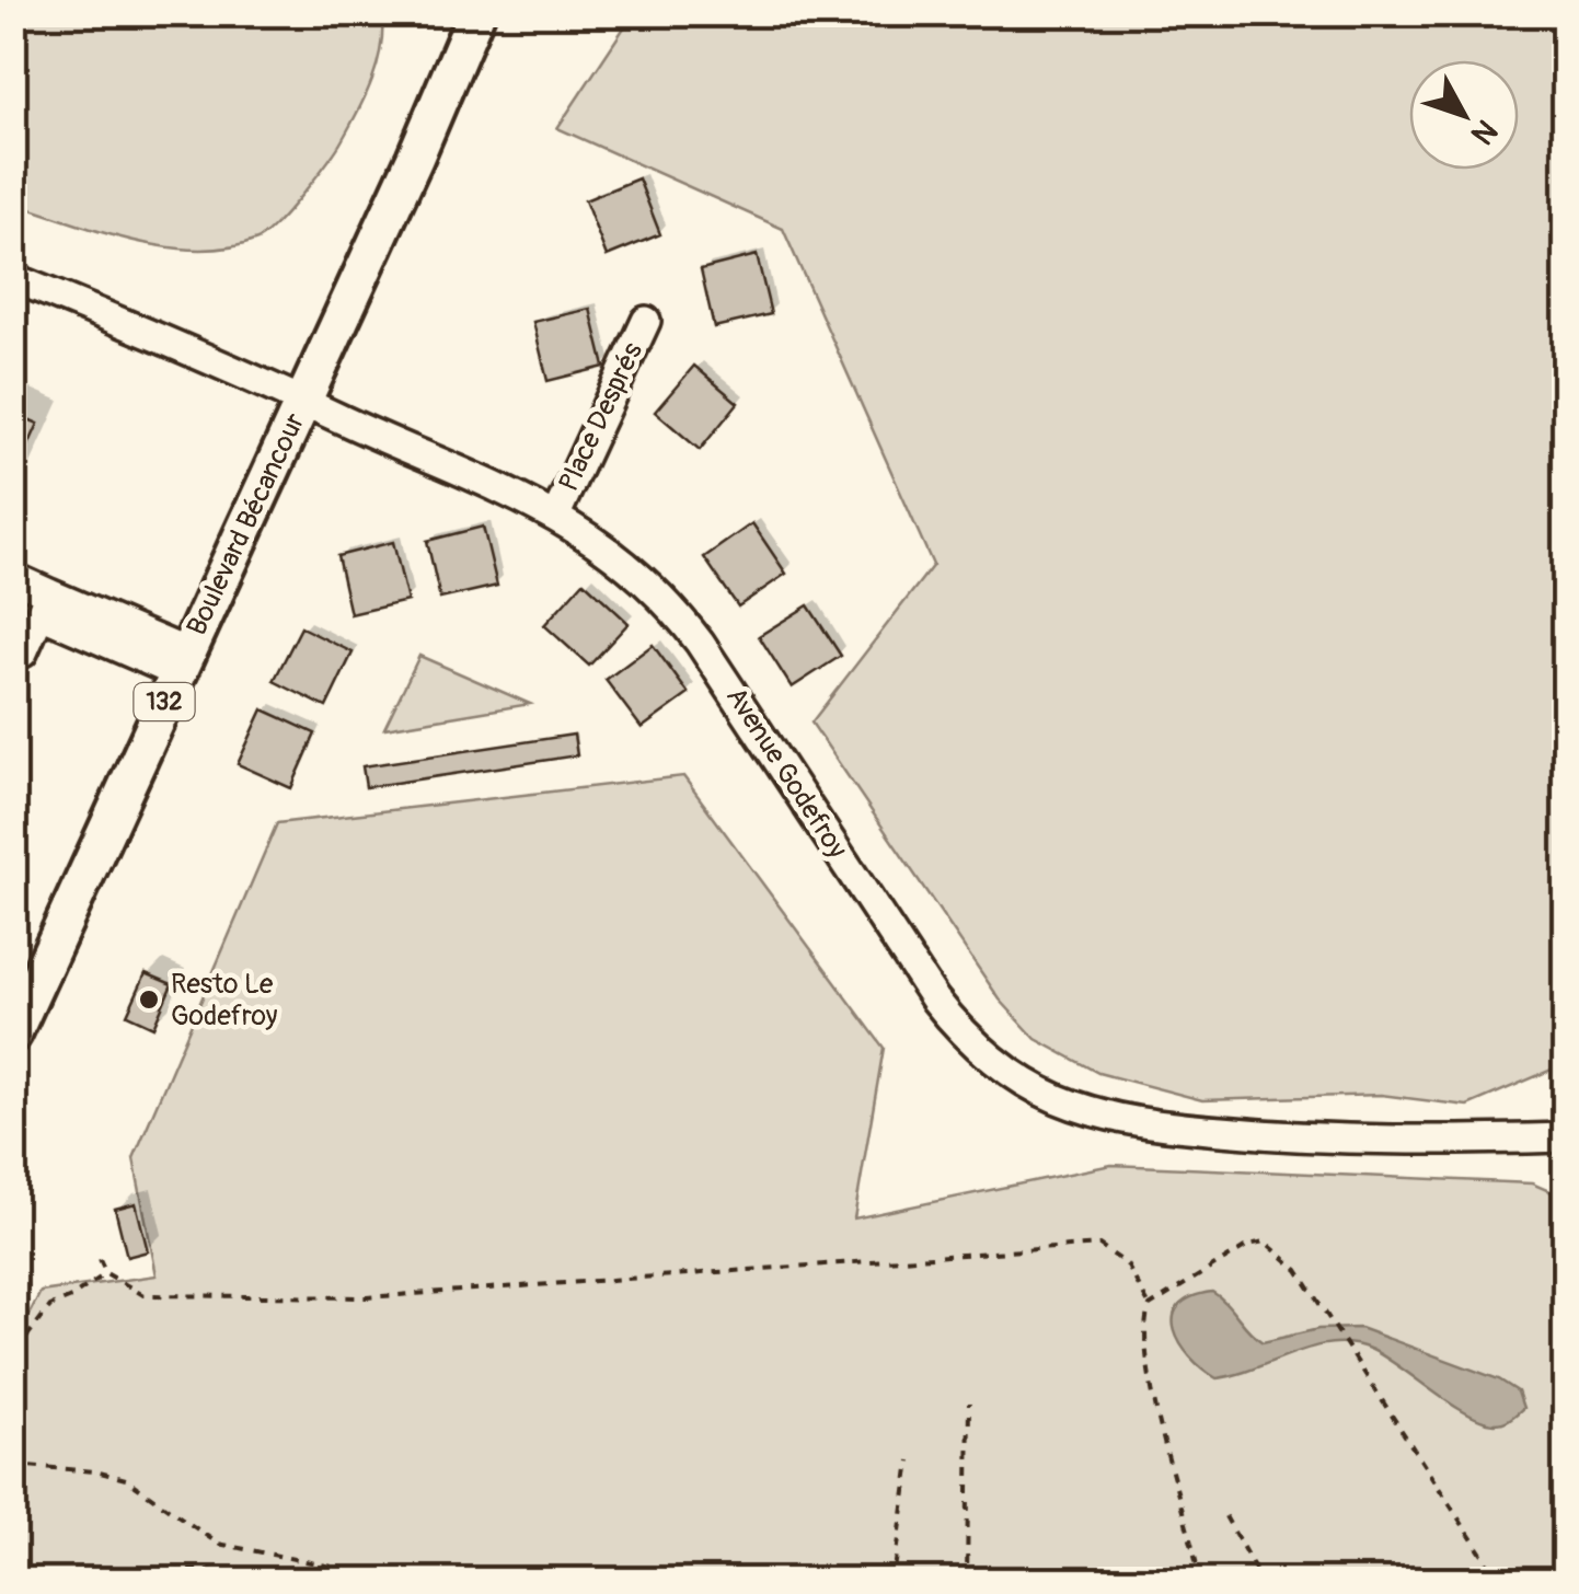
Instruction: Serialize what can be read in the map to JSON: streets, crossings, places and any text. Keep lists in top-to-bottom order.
{
  "streets": {
    "main road": ["Boulevard Bécancour", "132"],
    "street": ["Place Després", "Avenue Godefroy"]
  },
  "crossings": [
    ["Place Després", "Avenue Godefroy"],
    ["Boulevard Bécancour", "Avenue Godefroy"]
  ],
  "places": ["Resto Le Godefroy"],
  "north": "bottom right"
}
